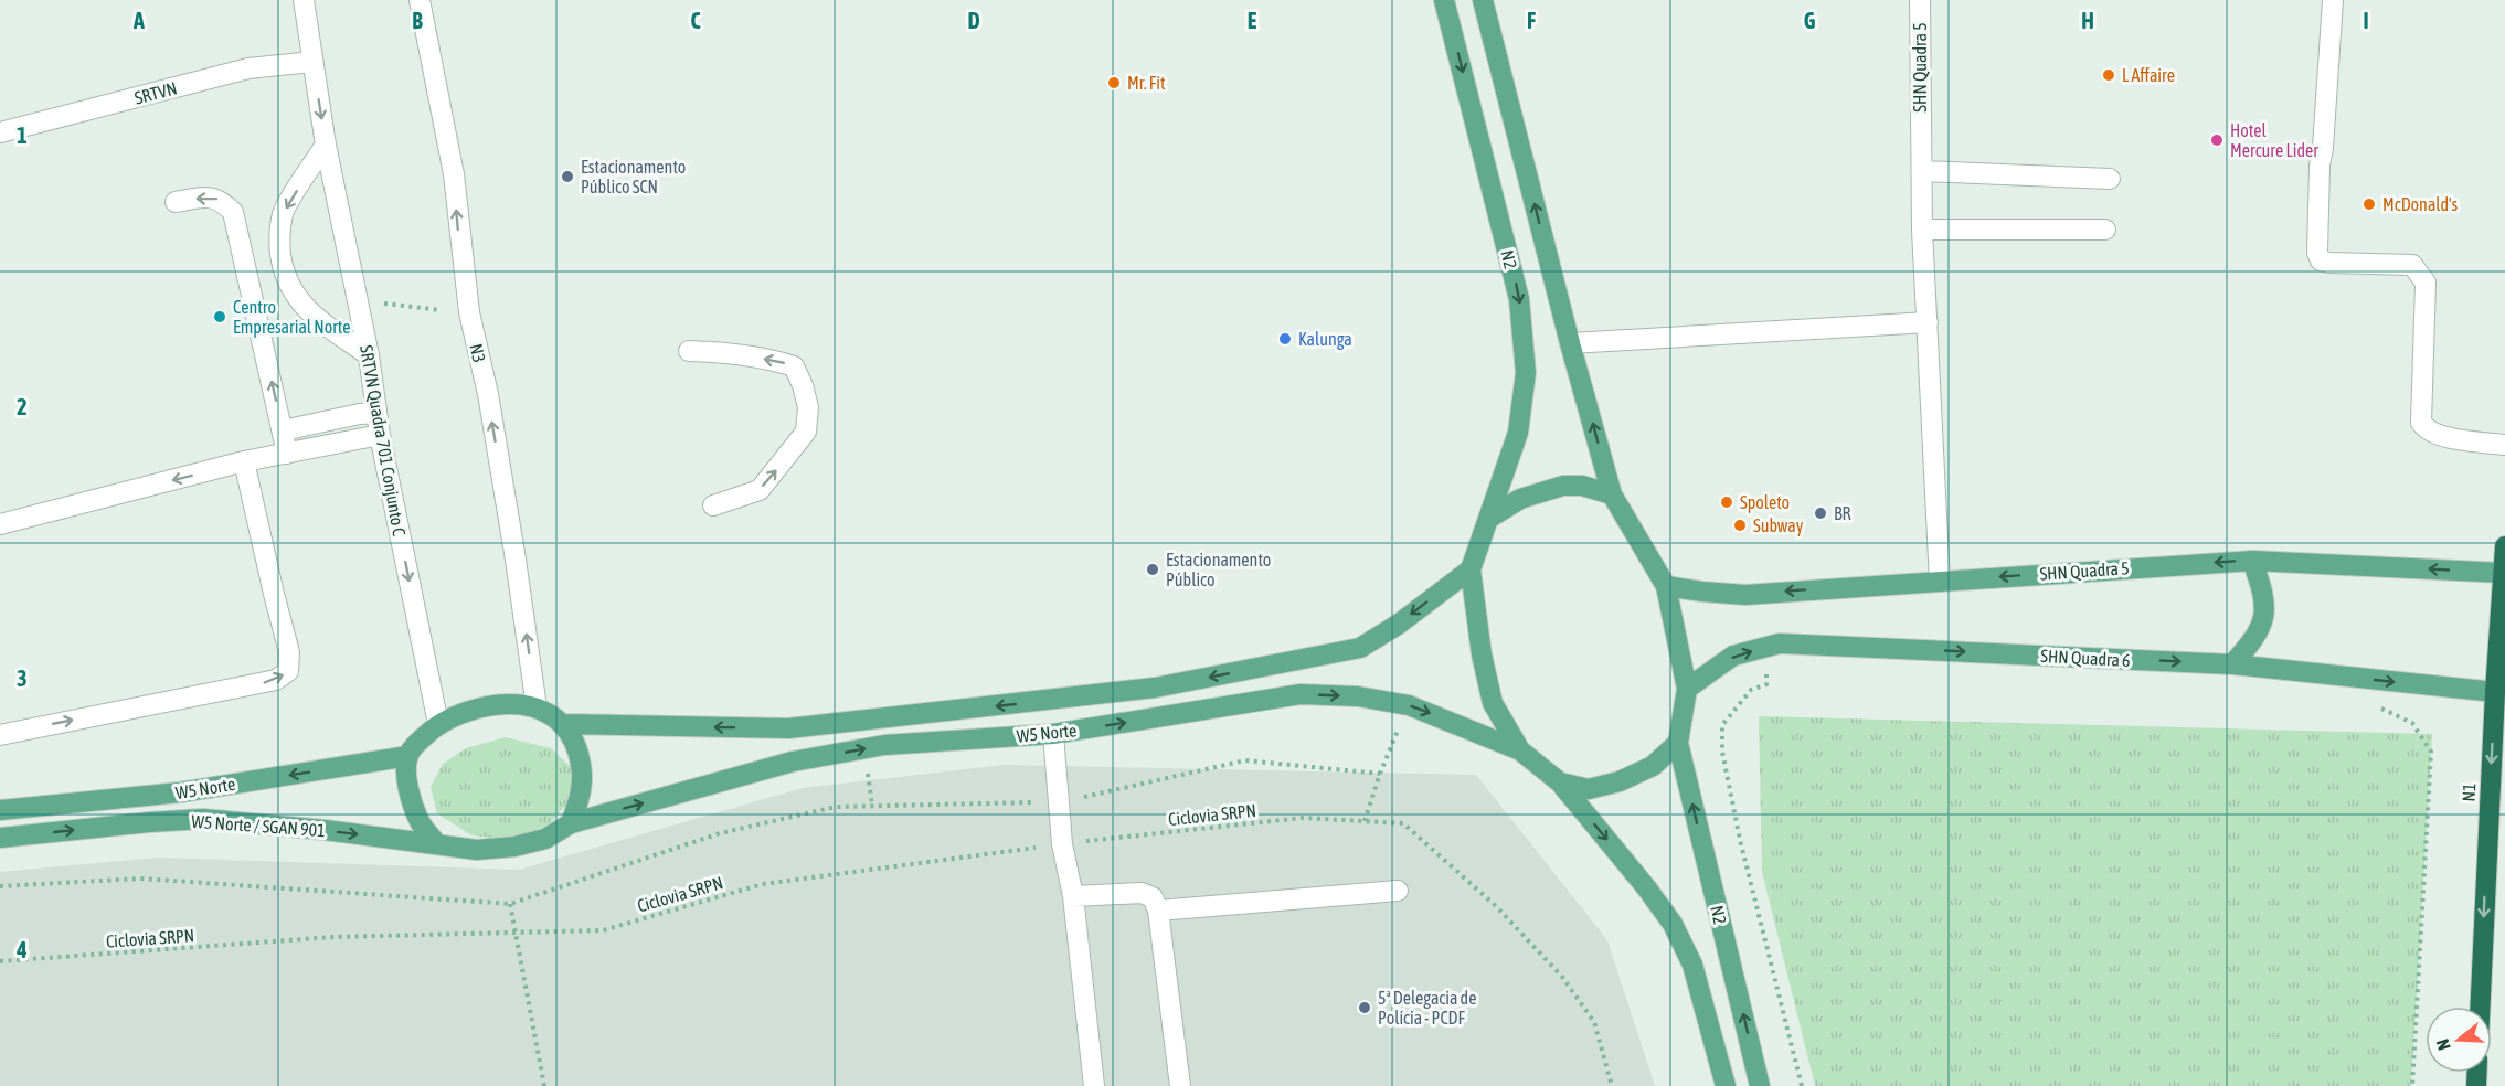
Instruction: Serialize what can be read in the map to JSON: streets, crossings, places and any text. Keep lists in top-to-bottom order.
{
  "streets": {
    "highway": ["N1"],
    "main road": [
      "SHN Quadra 5",
      "N2",
      "SHN Quadra 6",
      "W5 Norte",
      "W5 Norte / SGAN 901"
    ],
    "street": ["SRTVN", "N3", "SRTVN Quadra 701 Conjunto C"],
    "path": ["Ciclovia SRPN"]
  },
  "crossings": [
    ["SHN Quadra 5", "N1"],
    ["SRTVN", "SRTVN Quadra 701 Conjunto C"],
    ["N2", "W5 Norte"],
    ["N3", "SRTVN Quadra 701 Conjunto C"],
    ["N3", "W5 Norte"],
    ["N3", "W5 Norte / SGAN 901"],
    ["SRTVN Quadra 701 Conjunto C", "W5 Norte"],
    ["SRTVN Quadra 701 Conjunto C", "W5 Norte / SGAN 901"],
    ["SHN Quadra 6", "N1"],
    ["W5 Norte", "W5 Norte / SGAN 901"]
  ],
  "one_way": [
    "SHN Quadra 5",
    "N3",
    "SRTVN Quadra 701 Conjunto C",
    "SHN Quadra 6",
    "N1",
    "W5 Norte / SGAN 901"
  ],
  "places": [
    "L Affaire",
    "Mr. Fit",
    "Hotel Mercure Lider",
    "Estacionamento Público SCN",
    "McDonald's",
    "Centro Empresarial Norte",
    "Kalunga",
    "Spoleto",
    "BR",
    "Subway",
    "Estacionamento Público",
    "5ª Delegacia de Polícia - PCDF"
  ],
  "north": "left",
  "grid": {
    "columns": [
      "A",
      "B",
      "C",
      "D",
      "E",
      "F",
      "G",
      "H",
      "I"
    ],
    "rows": [
      "1",
      "2",
      "3",
      "4"
    ]
  }
}
